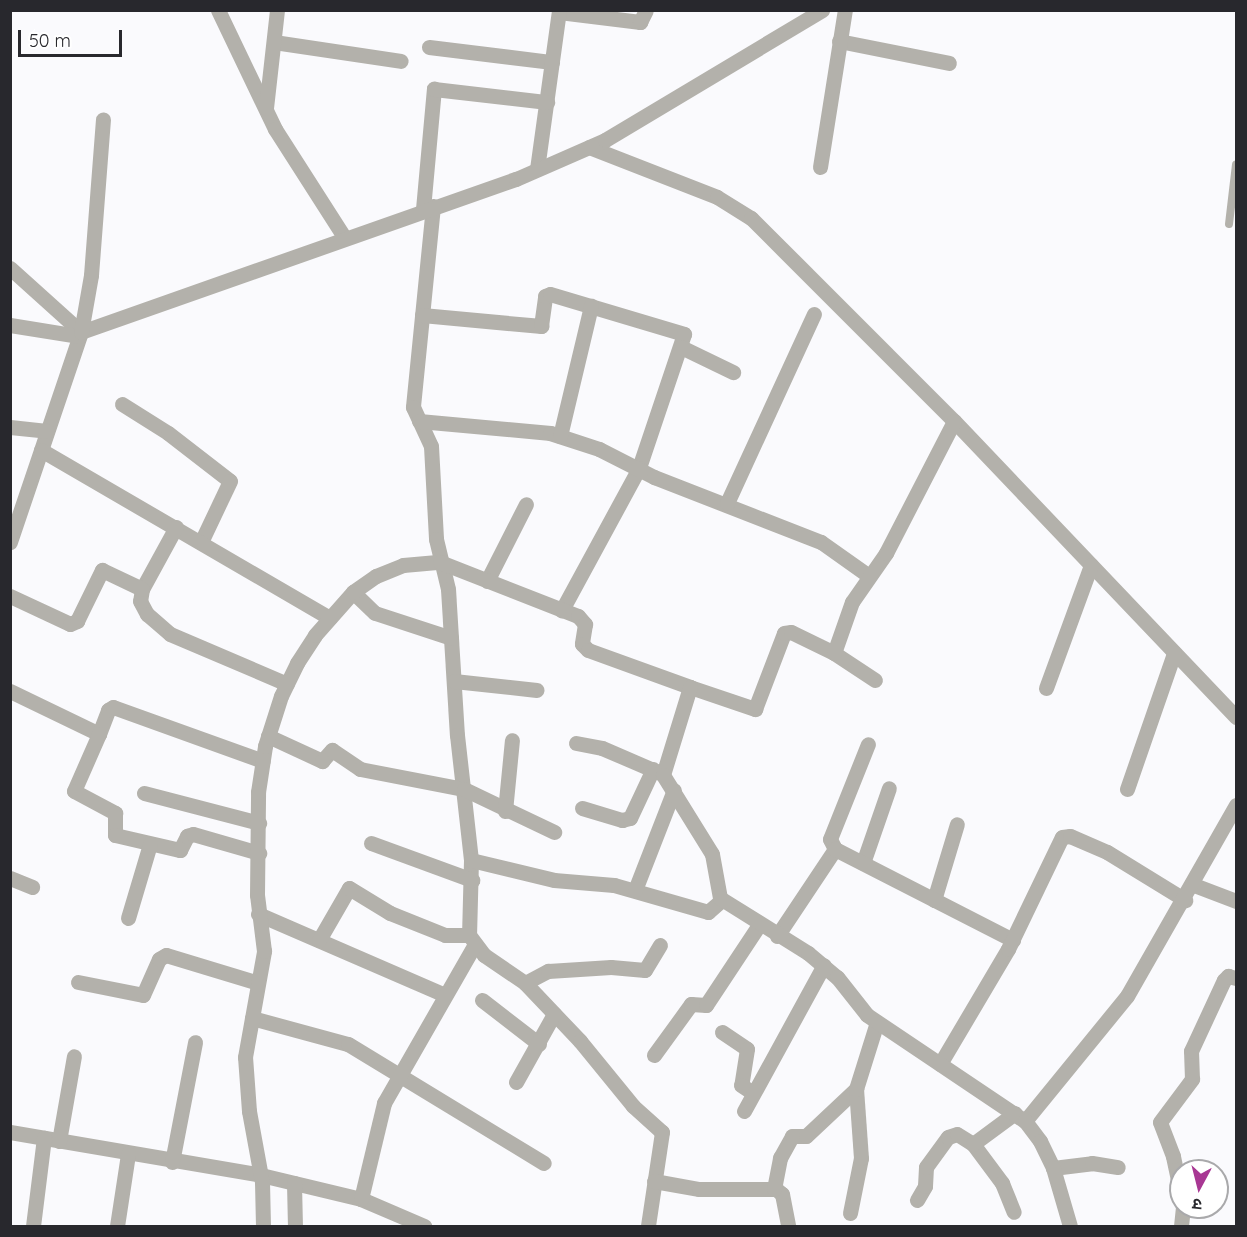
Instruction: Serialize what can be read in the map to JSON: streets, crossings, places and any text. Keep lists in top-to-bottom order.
{
  "scale_bar": "50 m",
  "north": "bottom"
}
